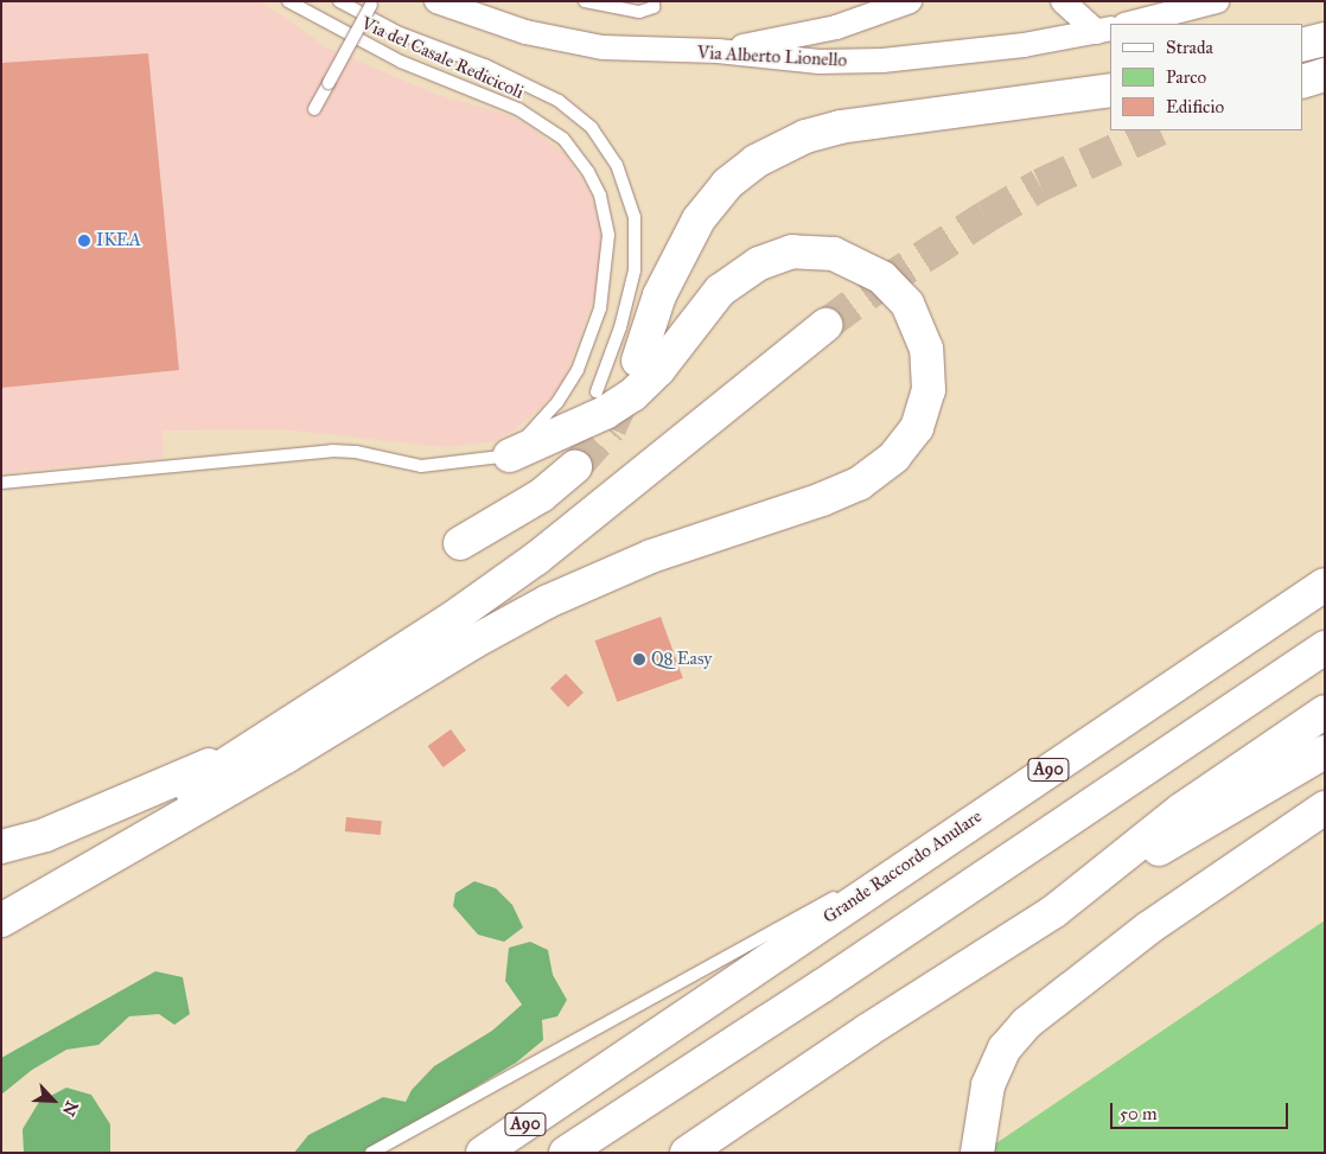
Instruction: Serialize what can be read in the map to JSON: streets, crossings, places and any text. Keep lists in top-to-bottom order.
{
  "streets": {
    "highway": ["A90", "Grande Raccordo Anulare"],
    "street": ["Via Alberto Lionello"],
    "lane": ["Via del Casale Redicicoli"]
  },
  "places": ["IKEA", "Q8 Easy"],
  "legend": ["Strada", "Parco", "Edificio"],
  "scale_bar": "50 m",
  "north": "bottom right"
}
